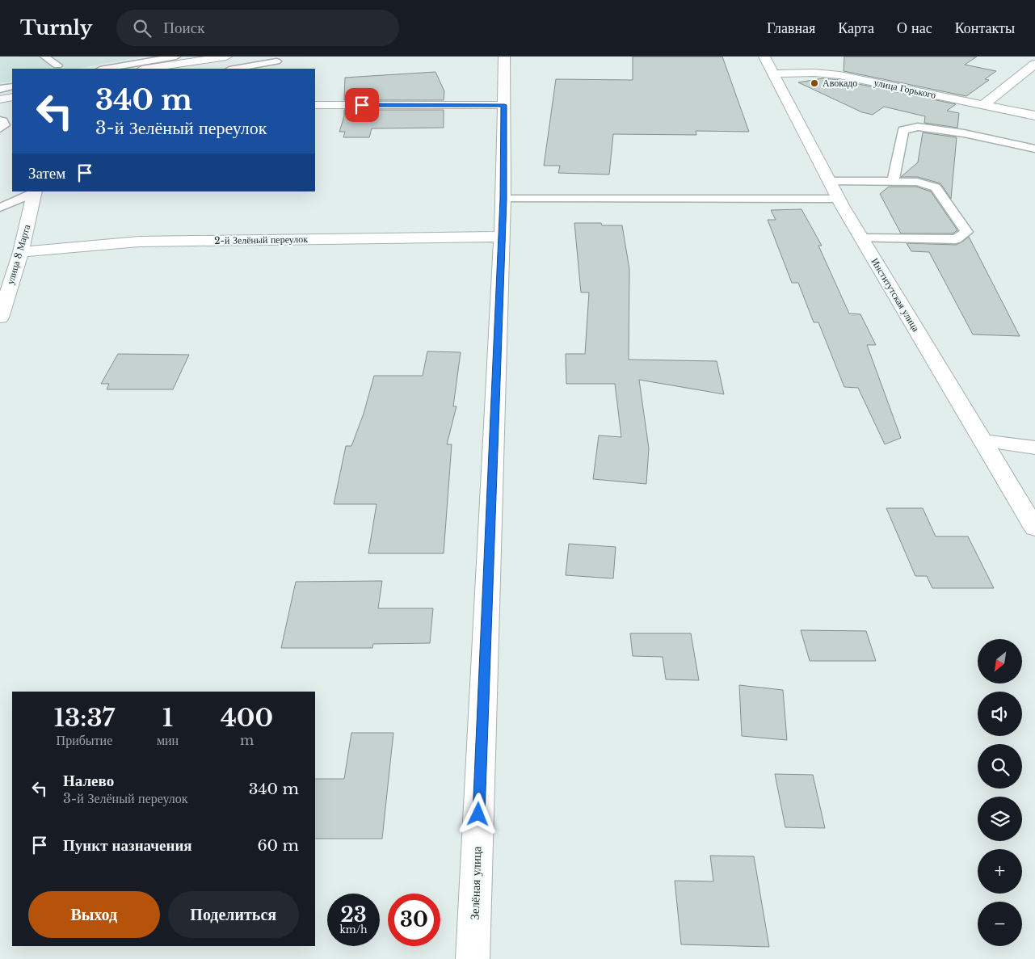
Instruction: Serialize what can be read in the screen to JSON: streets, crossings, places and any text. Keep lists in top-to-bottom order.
{
  "streets": {
    "street": [
      "улица Горького",
      "2-й Зелёный переулок",
      "улица 8 Марта",
      "Институтская улица",
      "Зелёная улица"
    ]
  },
  "crossings": [
    ["улица Горького", "Институтская улица"],
    ["2-й Зелёный переулок", "улица 8 Марта"],
    ["2-й Зелёный переулок", "Зелёная улица"]
  ],
  "places": ["Авокадо"],
  "north": "bottom left",
  "page": {
    "header": "Turnly",
    "search": "Поиск",
    "nav": [
      "Главная",
      "Карта",
      "О нас",
      "Контакты"
    ],
    "turn": ["340 m", "3-й Зелёный переулок"],
    "then": "Затем",
    "map_buttons": ["+", "−"],
    "eta": [
      "13:37",
      "Прибытие",
      "1",
      "мин",
      "400",
      "m"
    ],
    "list": [
      {
        "name": "Налево",
        "note": "3-й Зелёный переулок",
        "value": "340 m"
      },
      {
        "name": "Пункт назначения",
        "value": "60 m"
      }
    ],
    "buttons": ["Выход", "Поделиться"],
    "speed": "23 km/h",
    "limit": "30"
  }
}
